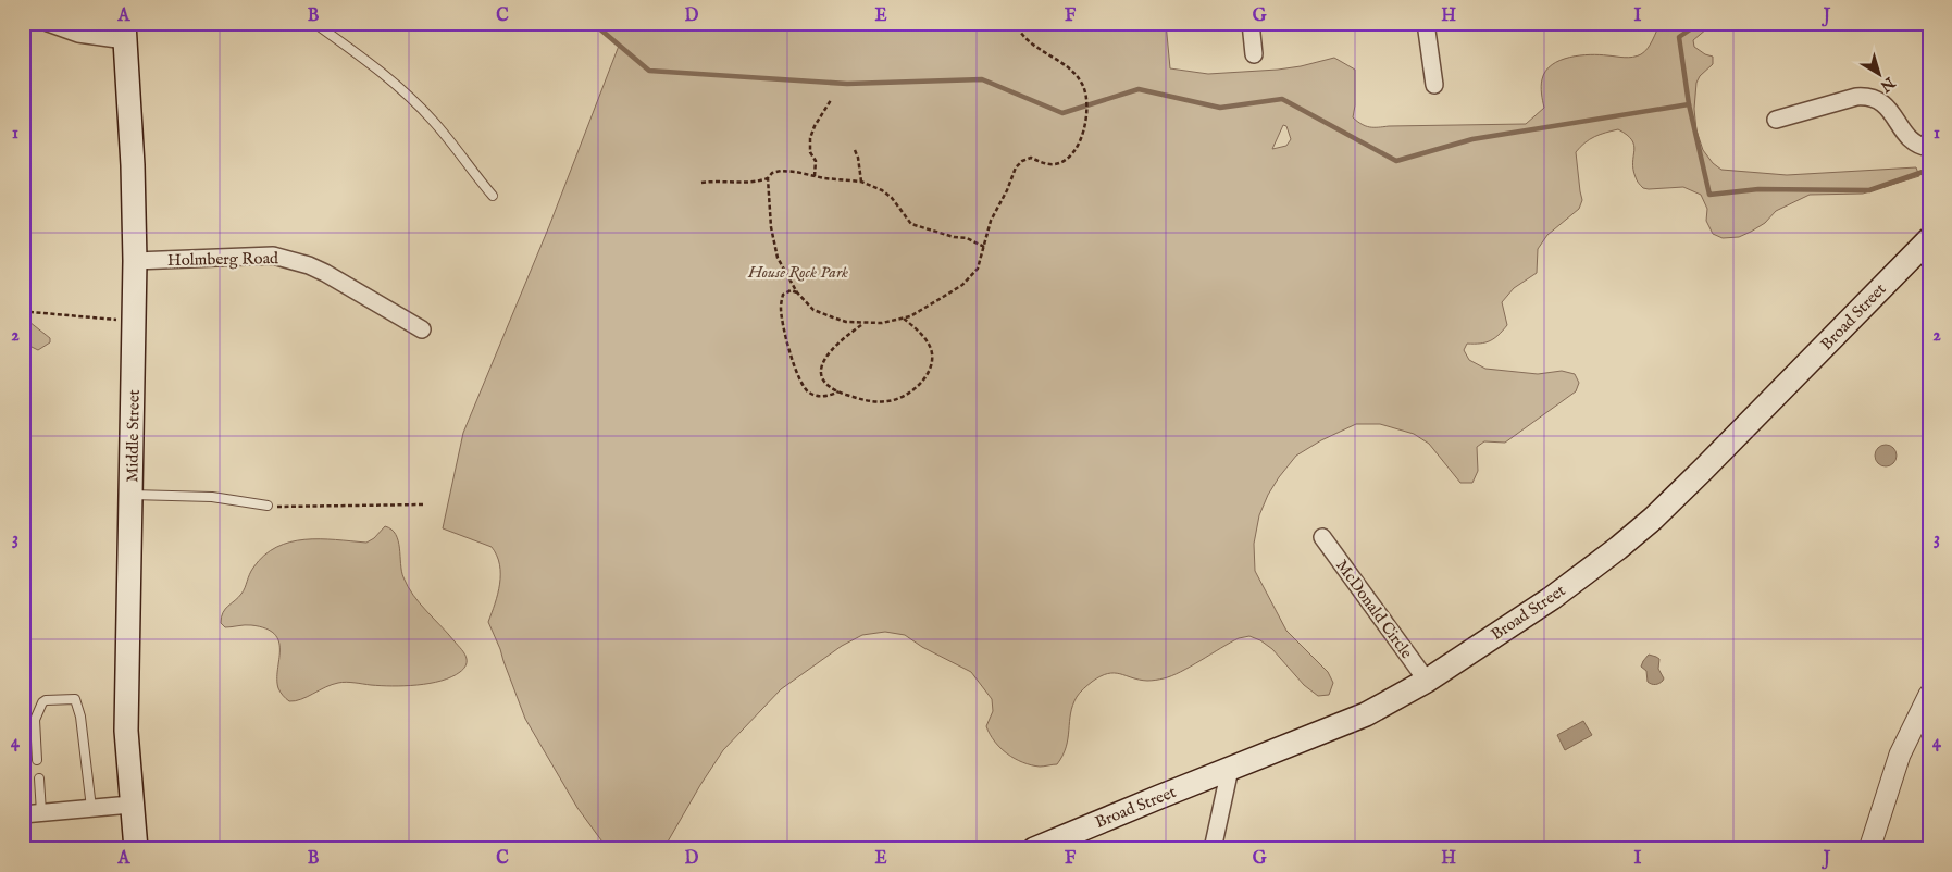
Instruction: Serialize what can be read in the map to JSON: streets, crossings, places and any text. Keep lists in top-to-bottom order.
{
  "streets": {
    "main road": ["Broad Street", "Middle Street"],
    "street": ["Holmberg Road", "McDonald Circle"]
  },
  "crossings": [
    ["Holmberg Road", "Middle Street"],
    ["Broad Street", "McDonald Circle"]
  ],
  "parks": ["House Rock Park"],
  "north": "bottom right",
  "grid": {
    "columns": [
      "A",
      "B",
      "C",
      "D",
      "E",
      "F",
      "G",
      "H",
      "I",
      "J"
    ],
    "rows": [
      "1",
      "2",
      "3",
      "4"
    ]
  }
}
